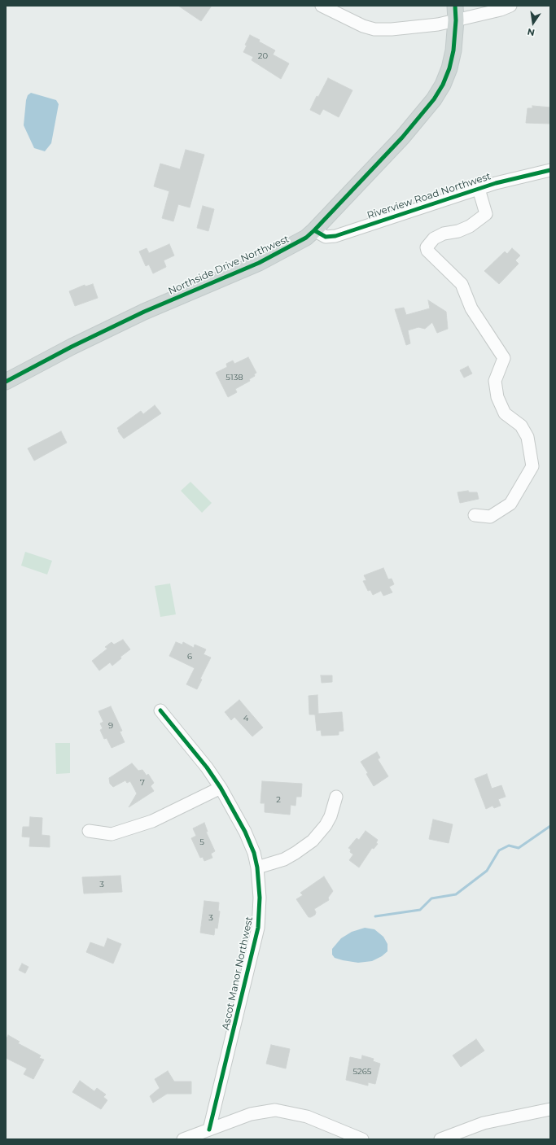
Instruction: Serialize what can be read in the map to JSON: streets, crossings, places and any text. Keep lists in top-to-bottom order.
{
  "streets": {
    "main road": ["Northside Drive Northwest"],
    "street": ["Riverview Road Northwest", "Ascot Manor Northwest"]
  },
  "crossings": [
    ["Riverview Road Northwest", "Northside Drive Northwest"]
  ],
  "house_numbers": [
    "20",
    "5138",
    "6",
    "4",
    "9",
    "7",
    "2",
    "5",
    "3",
    "3",
    "5265"
  ],
  "north": "bottom"
}
